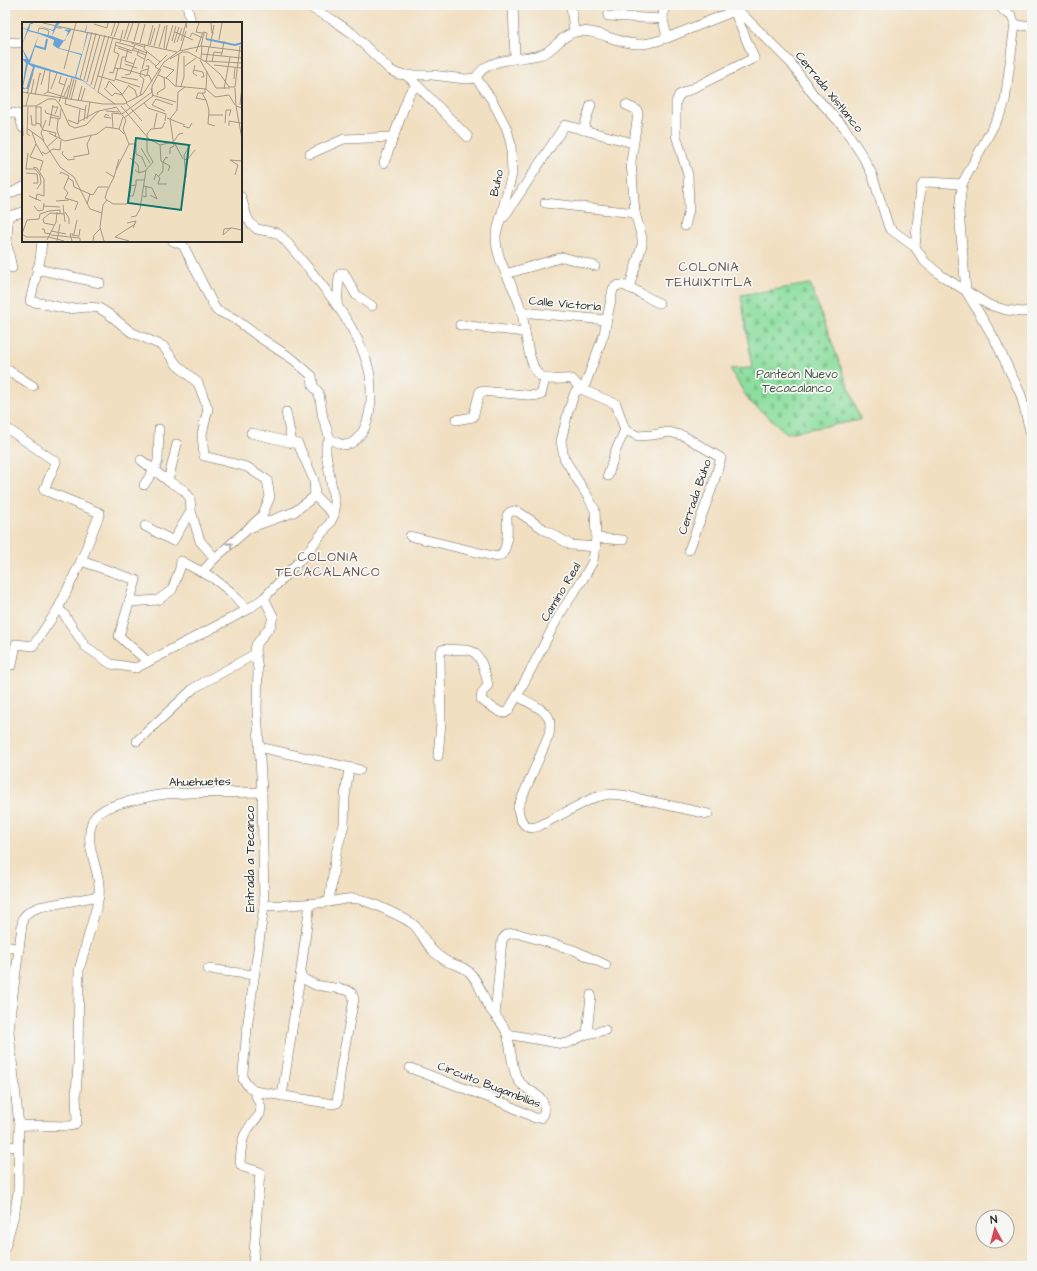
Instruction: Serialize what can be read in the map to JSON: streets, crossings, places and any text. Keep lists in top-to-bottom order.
{
  "streets": {
    "street": [
      "Cerrada Xistlanco",
      "Buho",
      "Calle Victoria",
      "Cerrada Búho",
      "Camino Real",
      "Ahuehuetes",
      "Entrada a Tecanco",
      "Circuito Bugambilias"
    ]
  },
  "crossings": [
    ["Buho", "Calle Victoria"],
    ["Calle Victoria", "Camino Real"],
    ["Ahuehuetes", "Entrada a Tecanco"],
    ["Entrada a Tecanco", "Circuito Bugambilias"]
  ],
  "districts": ["COLONIA TEHUIXTITLA", "COLONIA TECACALANCO"],
  "parks": ["Panteón Nuevo Tecacalanco"],
  "north": "top"
}
